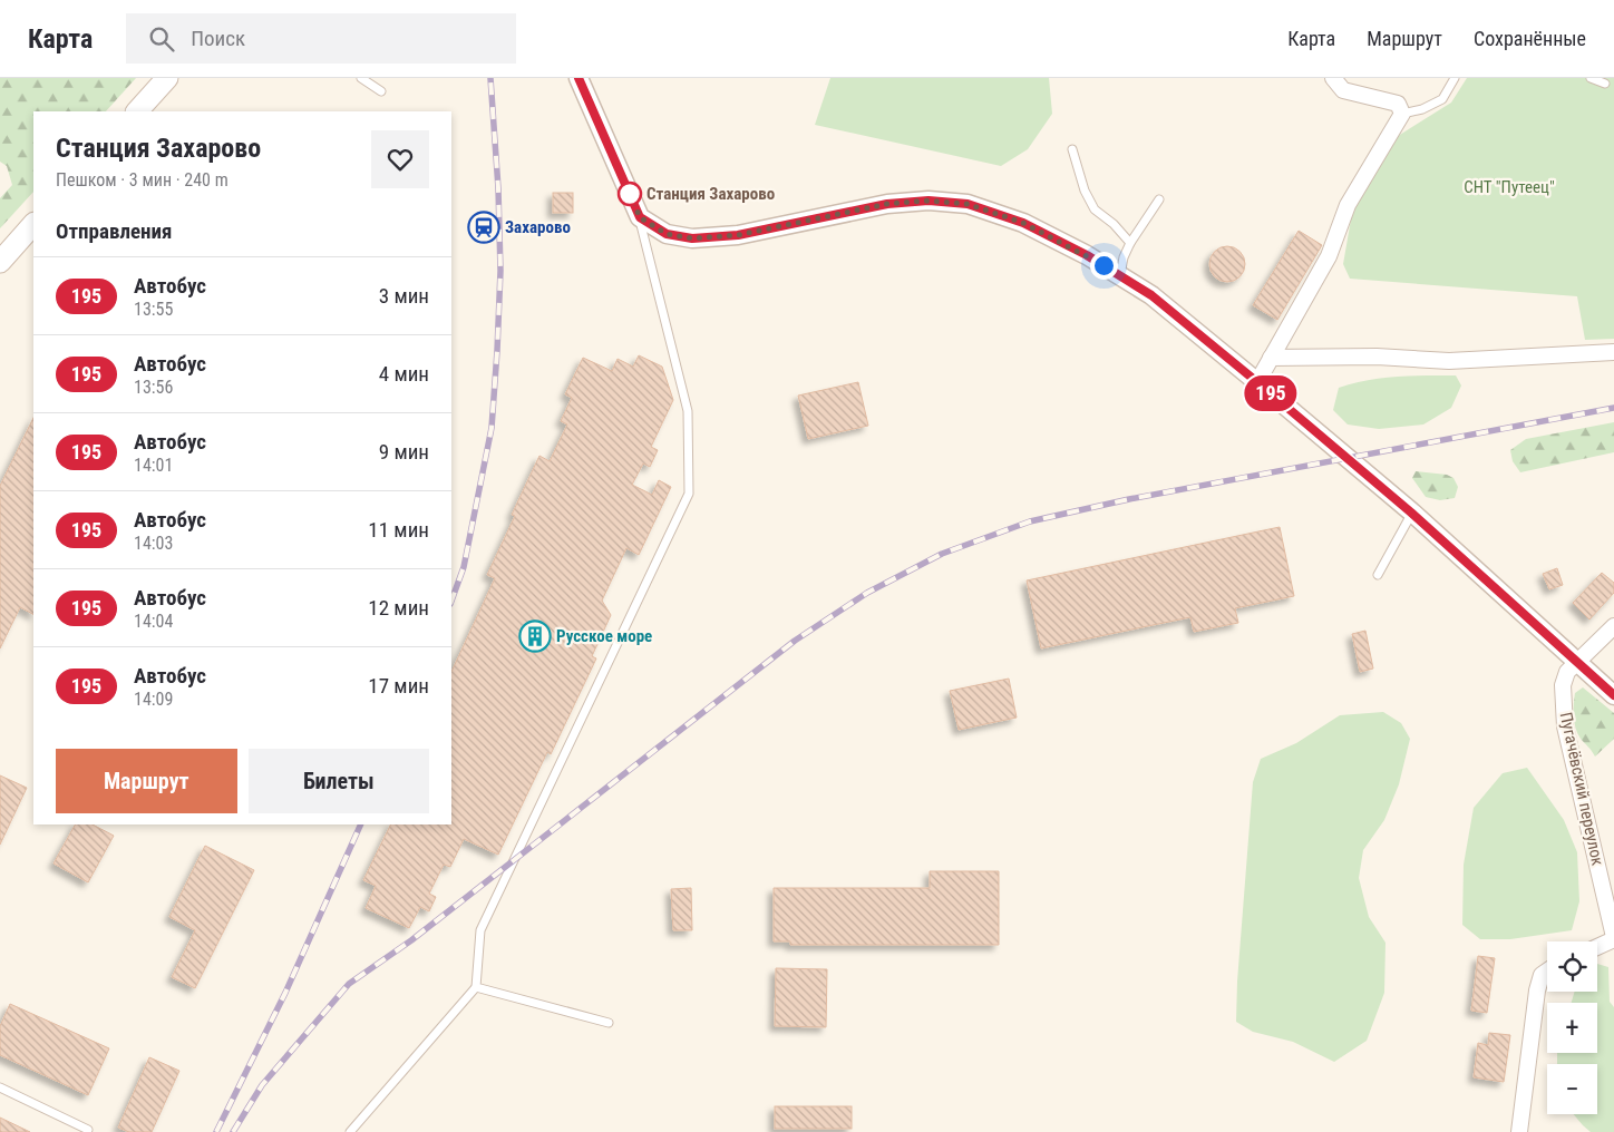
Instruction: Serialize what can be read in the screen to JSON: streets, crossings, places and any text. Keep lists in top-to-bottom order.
{
  "streets": {
    "street": ["Пугачёвский переулок"]
  },
  "parks": ["СНТ \"Путеец\""],
  "places": {
    "other": ["Станция Захарово"],
    "station": ["Захарово"],
    "building": ["Русское море"]
  },
  "lines": ["bus line 195"],
  "page": {
    "header": "Карта",
    "search": "Поиск",
    "nav": ["Карта", "Маршрут", "Сохранённые"],
    "on_map": "195",
    "heading": [
      ["Станция Захарово", "Пешком · 3 мин · 240 m"],
      "Отправления"
    ],
    "list": [
      {
        "mark": "195",
        "name": "Автобус",
        "note": "13:55",
        "value": "3 мин"
      },
      {
        "mark": "195",
        "name": "Автобус",
        "note": "13:56",
        "value": "4 мин"
      },
      {
        "mark": "195",
        "name": "Автобус",
        "note": "14:01",
        "value": "9 мин"
      },
      {
        "mark": "195",
        "name": "Автобус",
        "note": "14:03",
        "value": "11 мин"
      },
      {
        "mark": "195",
        "name": "Автобус",
        "note": "14:04",
        "value": "12 мин"
      },
      {
        "mark": "195",
        "name": "Автобус",
        "note": "14:09",
        "value": "17 мин"
      }
    ],
    "buttons": ["Маршрут", "Билеты"],
    "map_buttons": ["+", "−"]
  }
}
